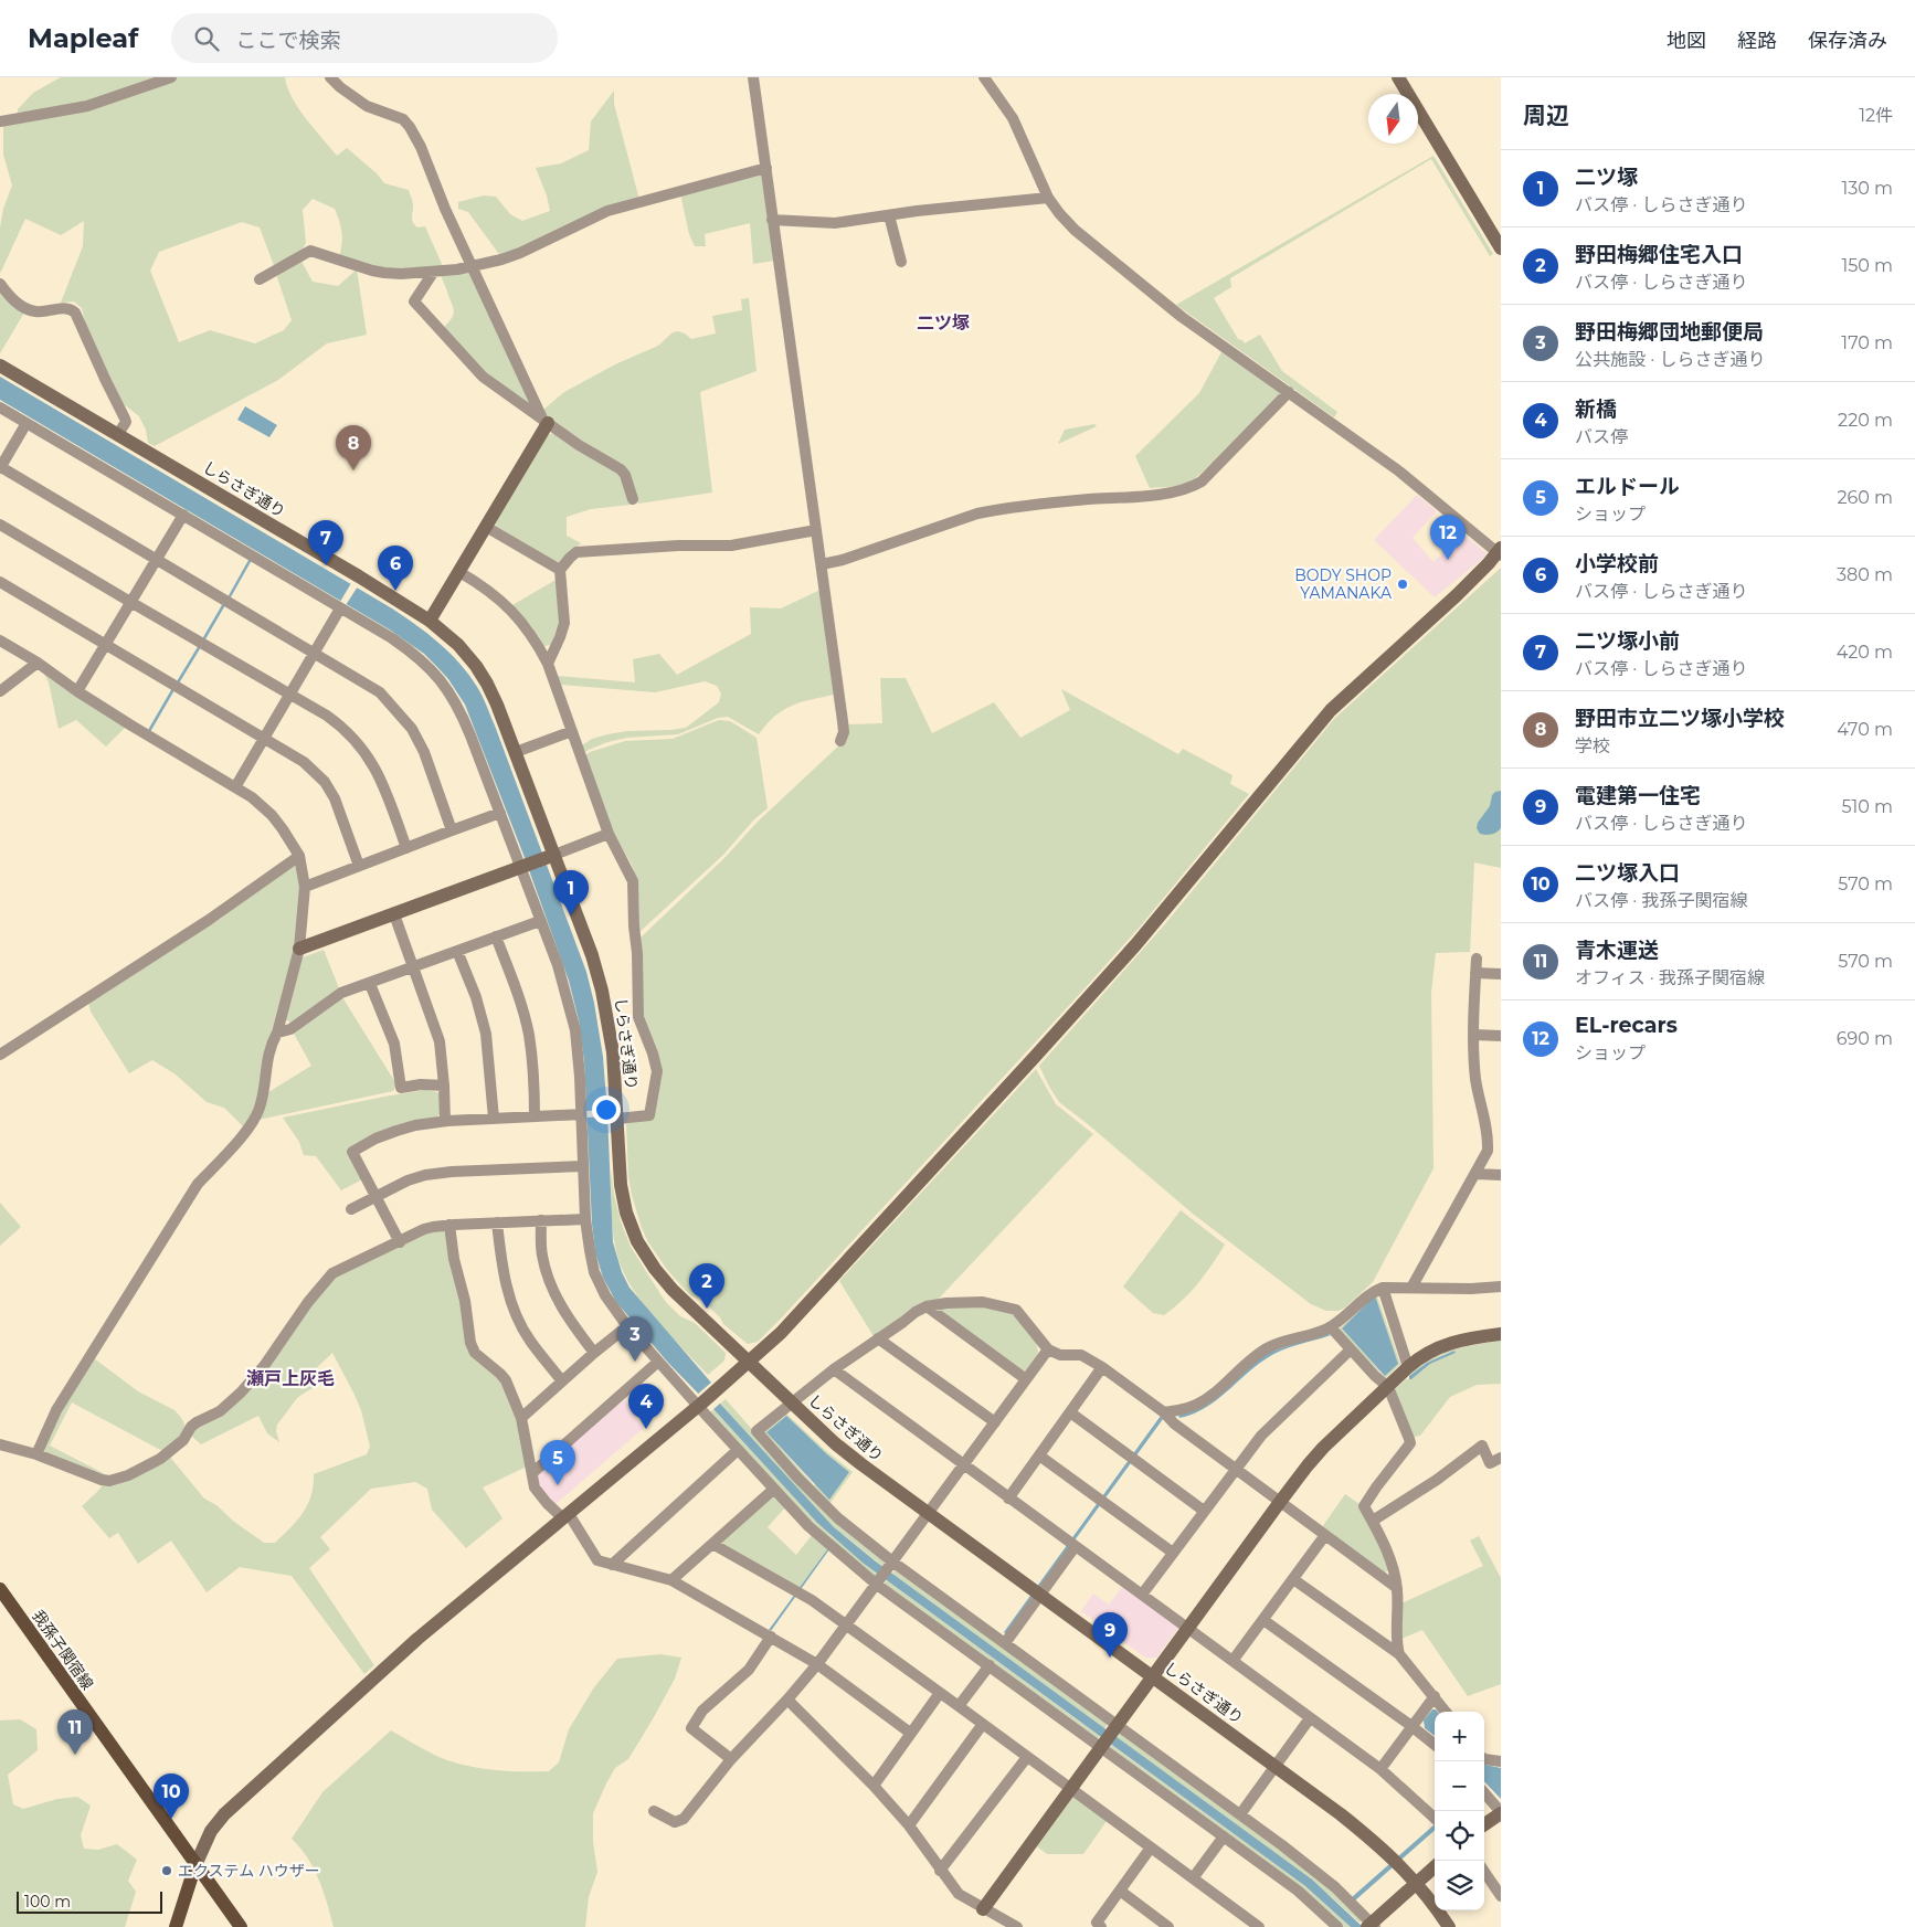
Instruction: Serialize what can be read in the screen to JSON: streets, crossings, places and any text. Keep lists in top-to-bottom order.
{
  "streets": {
    "main road": ["我孫子関宿線"],
    "street": ["しらさぎ通り"]
  },
  "districts": ["二ツ塚", "瀬戸上灰毛"],
  "places": ["BODY SHOP YAMANAKA", "エクステム ハウザー"],
  "scale_bar": "100 m",
  "north": "bottom",
  "page": {
    "header": "Mapleaf",
    "search": "ここで検索",
    "nav": ["地図", "経路", "保存済み"],
    "heading": ["周辺", "12件"],
    "list": [
      {
        "mark": "1",
        "name": "二ツ塚",
        "note": "バス停 · しらさぎ通り",
        "value": "130 m"
      },
      {
        "mark": "2",
        "name": "野田梅郷住宅入口",
        "note": "バス停 · しらさぎ通り",
        "value": "150 m"
      },
      {
        "mark": "3",
        "name": "野田梅郷団地郵便局",
        "note": "公共施設 · しらさぎ通り",
        "value": "170 m"
      },
      {
        "mark": "4",
        "name": "新橋",
        "note": "バス停",
        "value": "220 m"
      },
      {
        "mark": "5",
        "name": "エルドール",
        "note": "ショップ",
        "value": "260 m"
      },
      {
        "mark": "6",
        "name": "小学校前",
        "note": "バス停 · しらさぎ通り",
        "value": "380 m"
      },
      {
        "mark": "7",
        "name": "二ツ塚小前",
        "note": "バス停 · しらさぎ通り",
        "value": "420 m"
      },
      {
        "mark": "8",
        "name": "野田市立二ツ塚小学校",
        "note": "学校",
        "value": "470 m"
      },
      {
        "mark": "9",
        "name": "電建第一住宅",
        "note": "バス停 · しらさぎ通り",
        "value": "510 m"
      },
      {
        "mark": "10",
        "name": "二ツ塚入口",
        "note": "バス停 · 我孫子関宿線",
        "value": "570 m"
      },
      {
        "mark": "11",
        "name": "青木運送",
        "note": "オフィス · 我孫子関宿線",
        "value": "570 m"
      },
      {
        "mark": "12",
        "name": "EL-recars",
        "note": "ショップ",
        "value": "690 m"
      }
    ],
    "pins": [
      "8",
      "12",
      "7",
      "6",
      "1",
      "2",
      "3",
      "4",
      "5",
      "9",
      "11",
      "10"
    ],
    "map_buttons": ["+", "−"],
    "scale": "100 m"
  }
}
